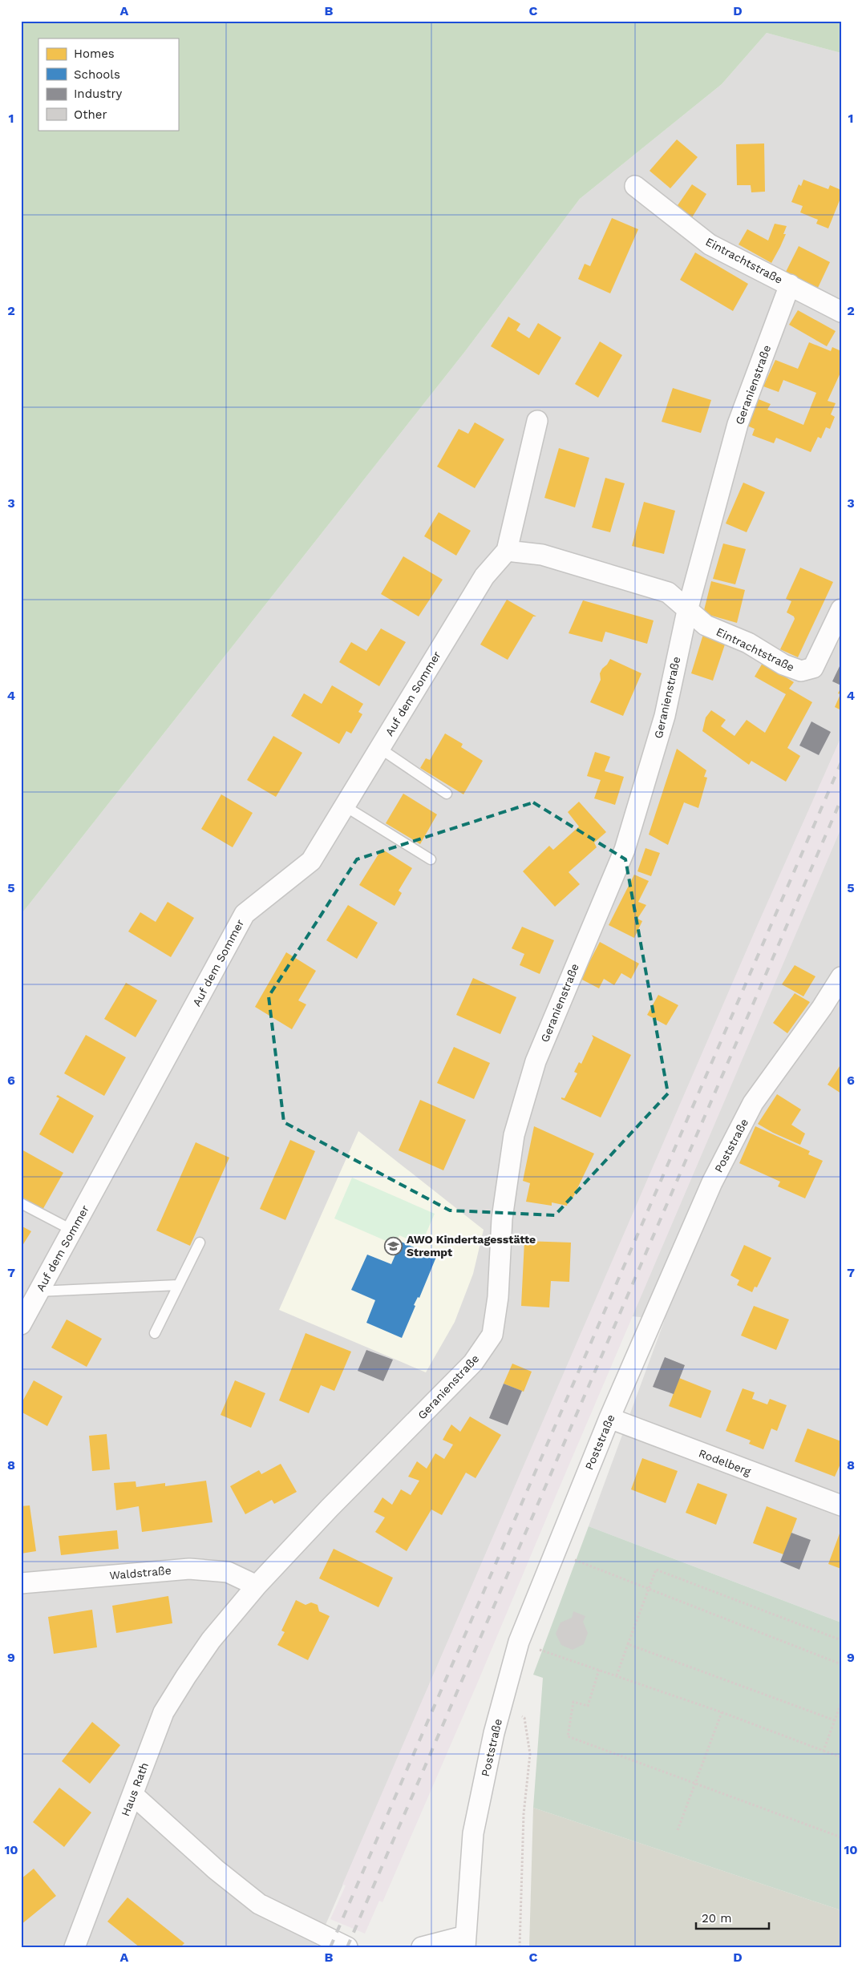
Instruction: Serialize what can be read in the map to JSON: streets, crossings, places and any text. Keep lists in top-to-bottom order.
{
  "streets": {
    "street": [
      "Eintrachtstraße",
      "Geranienstraße",
      "Auf dem Sommer",
      "Poststraße",
      "Rodelberg",
      "Waldstraße",
      "Haus Rath"
    ]
  },
  "crossings": [
    ["Eintrachtstraße", "Geranienstraße"],
    ["Geranienstraße", "Waldstraße"],
    ["Geranienstraße", "Haus Rath"],
    ["Poststraße", "Rodelberg"]
  ],
  "places": {
    "school or university": ["AWO Kindertagesstätte Strempt"]
  },
  "legend": [
    "Homes",
    "Schools",
    "Industry",
    "Other"
  ],
  "scale_bar": "20 m",
  "grid": {
    "columns": [
      "A",
      "B",
      "C",
      "D"
    ],
    "rows": [
      "1",
      "2",
      "3",
      "4",
      "5",
      "6",
      "7",
      "8",
      "9",
      "10"
    ]
  }
}
